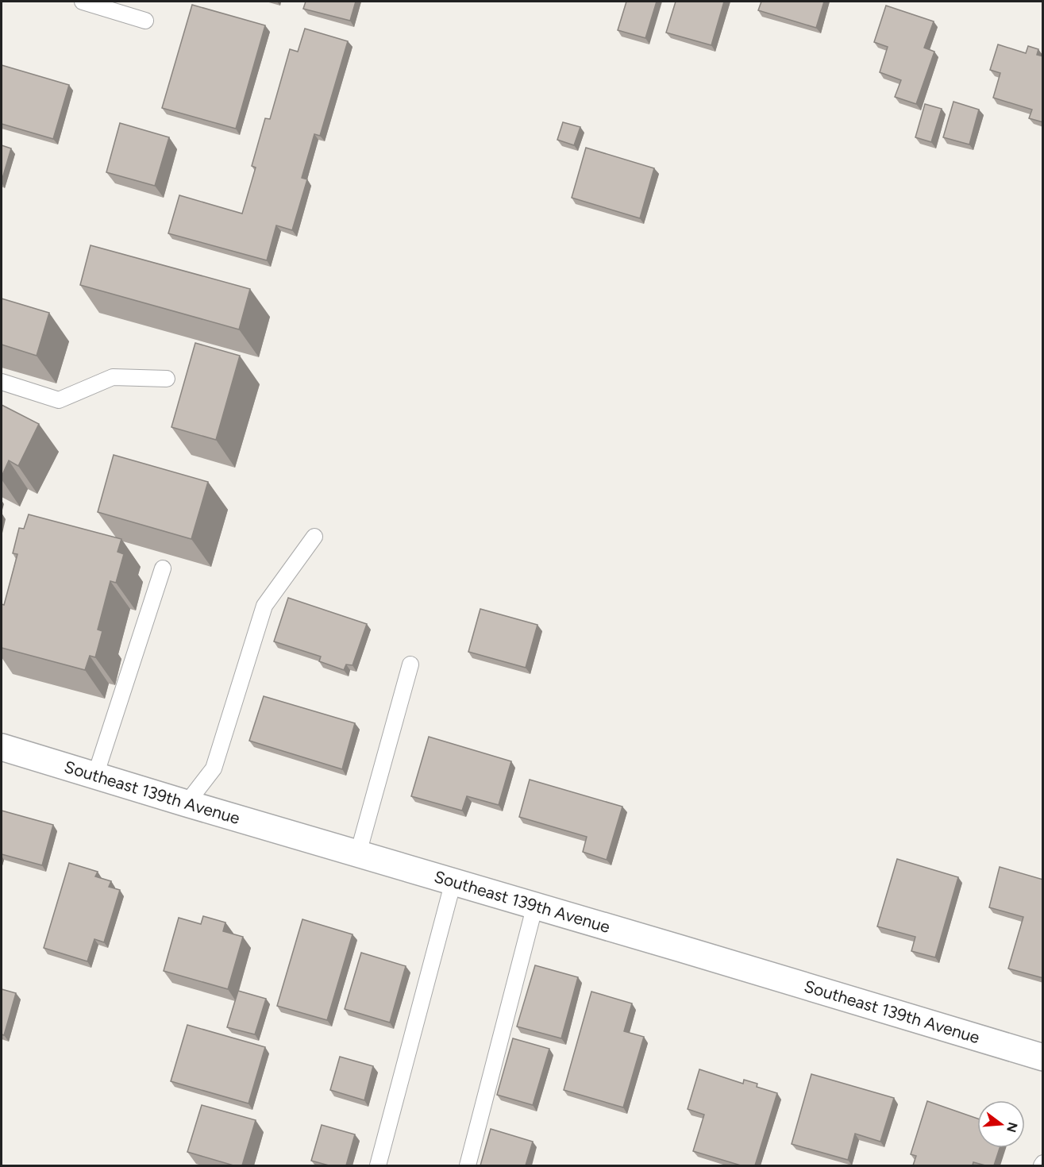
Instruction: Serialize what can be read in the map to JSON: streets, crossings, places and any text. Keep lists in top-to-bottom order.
{
  "streets": {
    "street": ["Southeast 139th Avenue"]
  },
  "north": "right"
}
